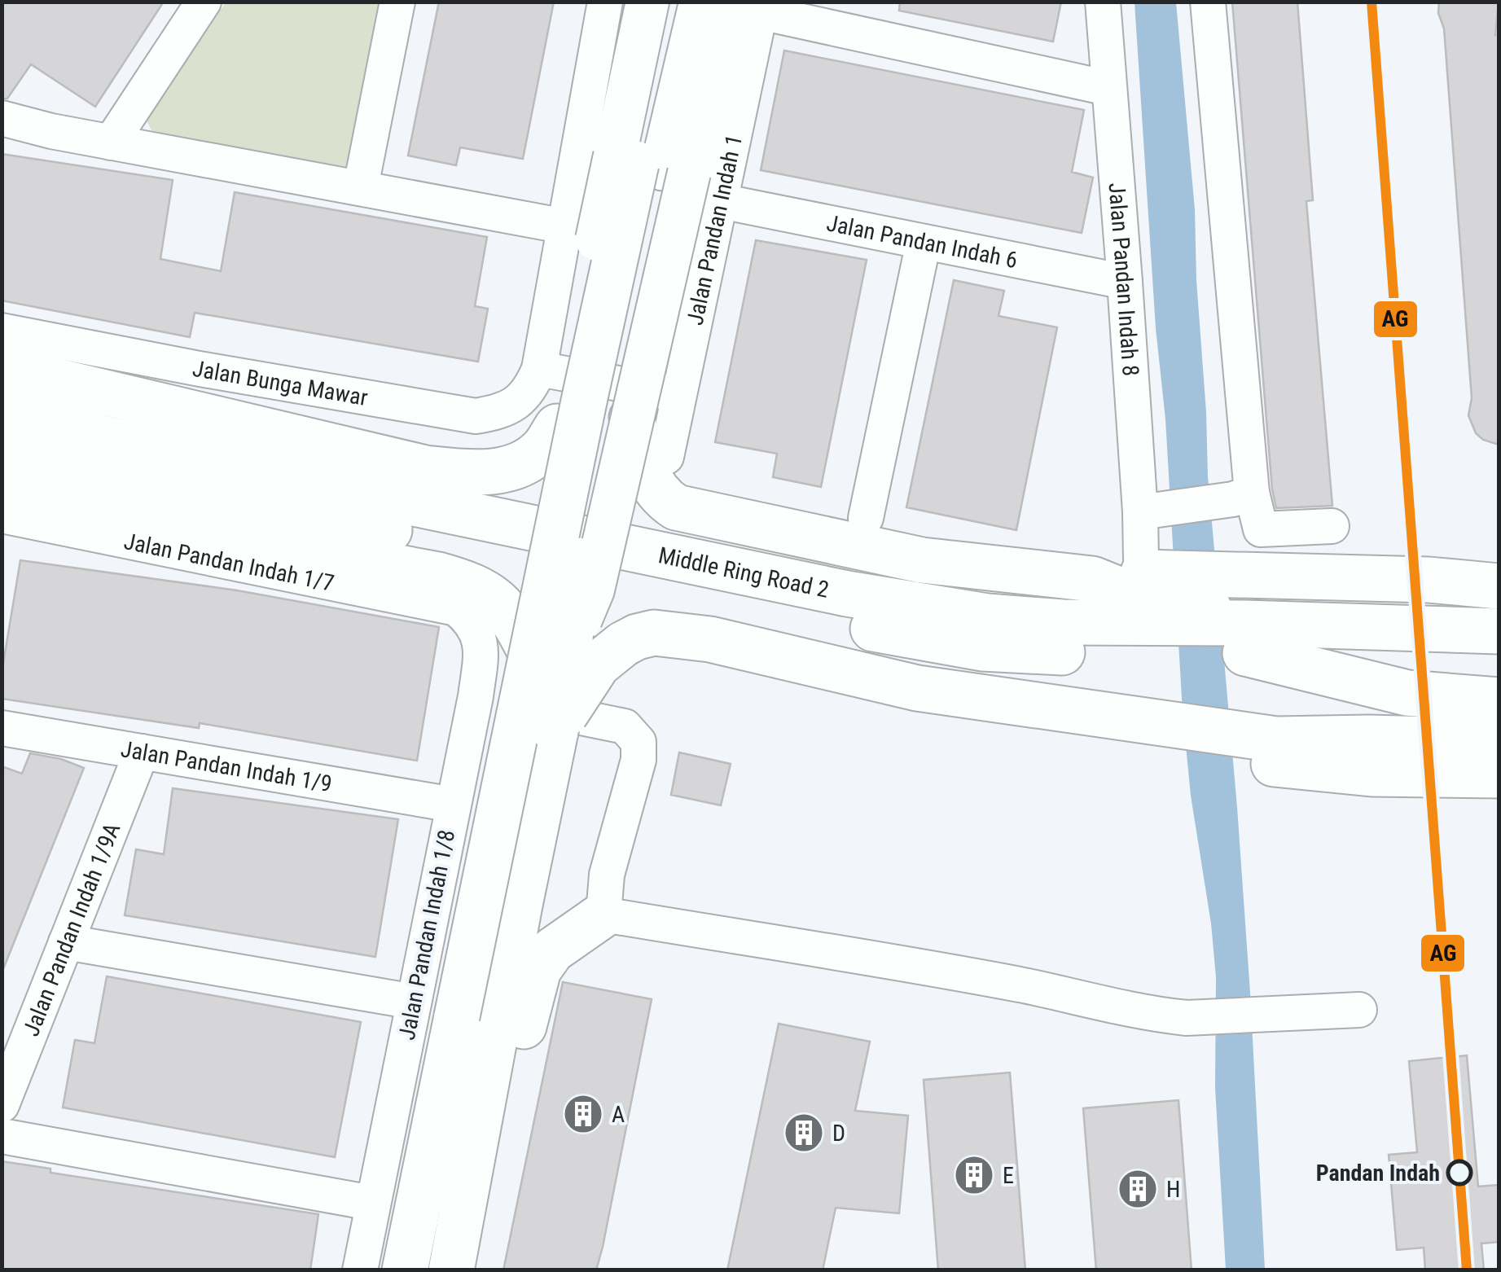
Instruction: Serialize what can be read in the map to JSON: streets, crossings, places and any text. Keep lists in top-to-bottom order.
{
  "streets": {
    "highway": ["Middle Ring Road 2"],
    "street": [
      "Jalan Pandan Indah 1",
      "Jalan Pandan Indah 6",
      "Jalan Pandan Indah 8",
      "Jalan Bunga Mawar",
      "Jalan Pandan Indah 1/9",
      "Jalan Pandan Indah 1/9A",
      "Jalan Pandan Indah 1/8"
    ]
  },
  "crossings": [
    ["Jalan Pandan Indah 1", "Jalan Pandan Indah 6"],
    ["Jalan Pandan Indah 6", "Jalan Pandan Indah 8"],
    ["Jalan Pandan Indah 1/9", "Jalan Pandan Indah 1/9A"],
    ["Jalan Pandan Indah 1/9", "Jalan Pandan Indah 1/8"]
  ],
  "places": {
    "building": [
      "A",
      "D",
      "E",
      "H"
    ],
    "other": ["Pandan Indah"]
  },
  "lines": ["transit line AG"]
}
